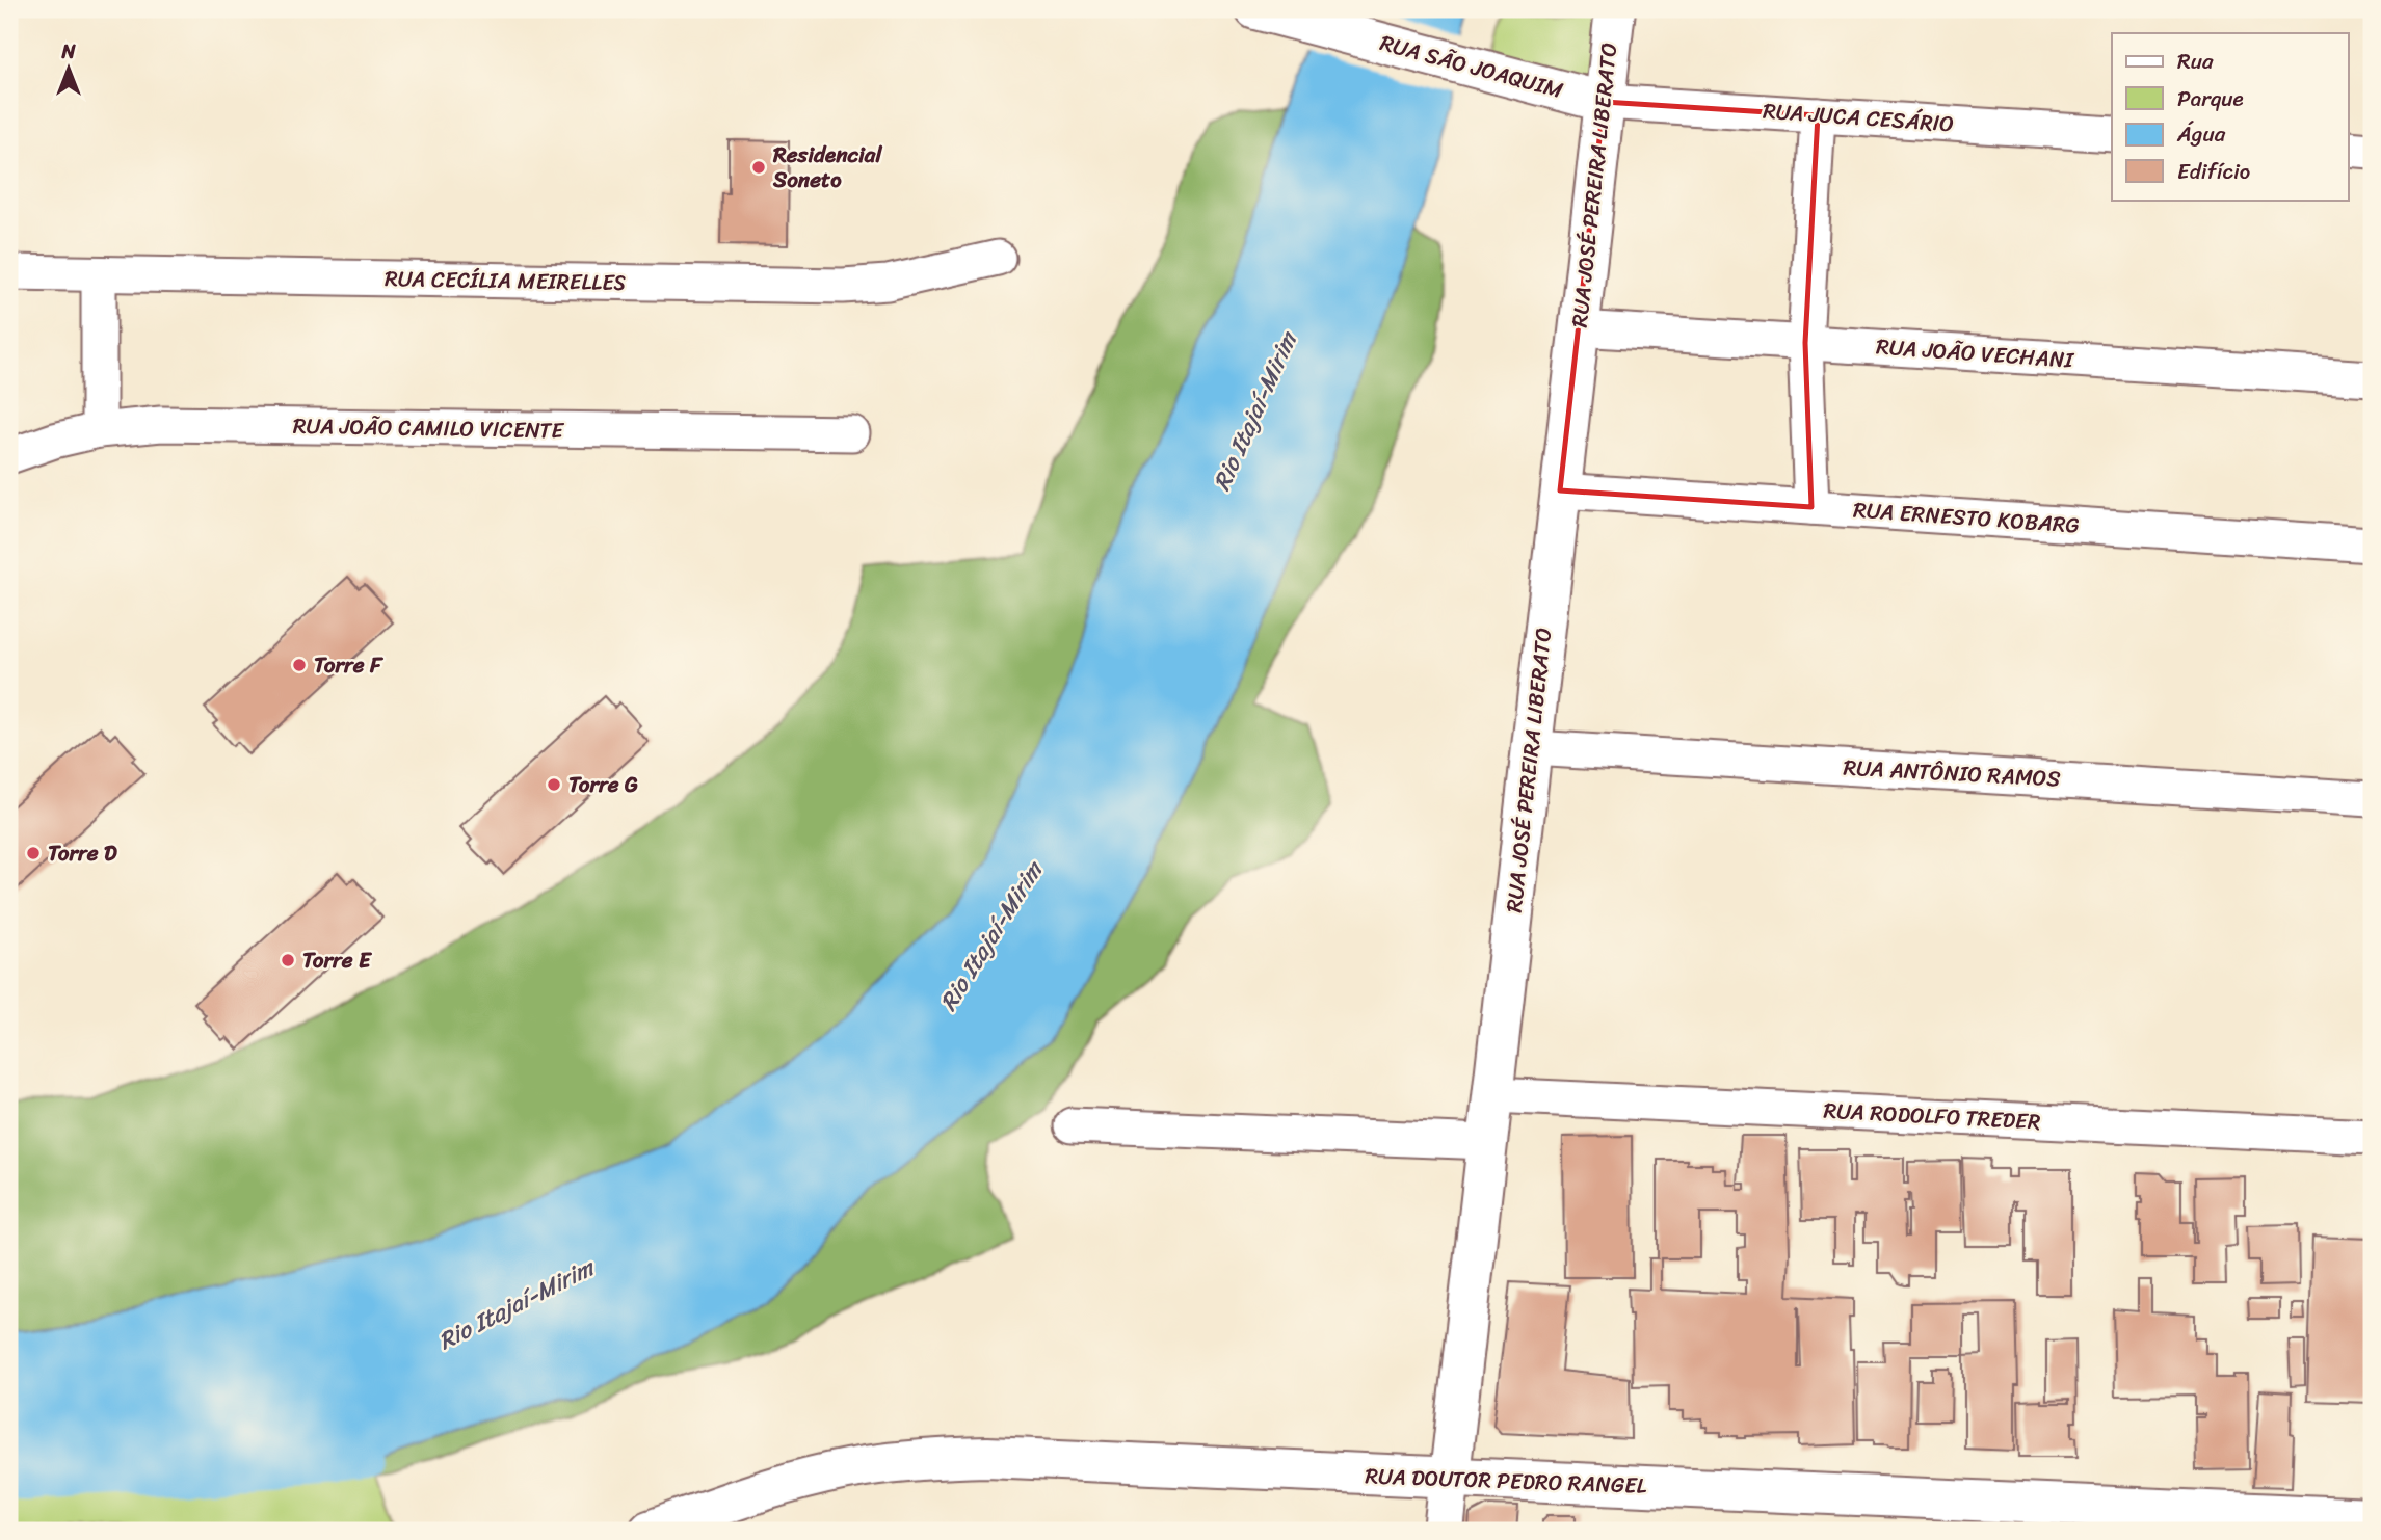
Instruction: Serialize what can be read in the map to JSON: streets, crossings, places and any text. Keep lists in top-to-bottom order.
{
  "streets": {
    "main road": ["RUA SÃO JOAQUIM", "RUA JOSÉ PEREIRA LIBERATO", "RUA DOUTOR PEDRO RANGEL"],
    "street": [
      "RUA JUCA CESÁRIO",
      "RUA CECÍLIA MEIRELLES",
      "RUA JOÃO VECHANI",
      "RUA JOÃO CAMILO VICENTE",
      "RUA ERNESTO KOBARG",
      "RUA ANTÔNIO RAMOS",
      "RUA RODOLFO TREDER"
    ]
  },
  "crossings": [
    ["RUA SÃO JOAQUIM", "RUA JUCA CESÁRIO"],
    ["RUA SÃO JOAQUIM", "RUA JOSÉ PEREIRA LIBERATO"],
    ["RUA JUCA CESÁRIO", "RUA JOSÉ PEREIRA LIBERATO"],
    ["RUA JOSÉ PEREIRA LIBERATO", "RUA JOÃO VECHANI"],
    ["RUA JOSÉ PEREIRA LIBERATO", "RUA ERNESTO KOBARG"],
    ["RUA JOSÉ PEREIRA LIBERATO", "RUA ANTÔNIO RAMOS"],
    ["RUA JOSÉ PEREIRA LIBERATO", "RUA RODOLFO TREDER"],
    ["RUA JOSÉ PEREIRA LIBERATO", "RUA DOUTOR PEDRO RANGEL"]
  ],
  "water": ["Rio Itajaí-Mirim"],
  "places": [
    "Residencial Soneto",
    "Torre F",
    "Torre G",
    "Torre D",
    "Torre E"
  ],
  "legend": [
    "Rua",
    "Parque",
    "Água",
    "Edifício"
  ],
  "north": "top"
}
